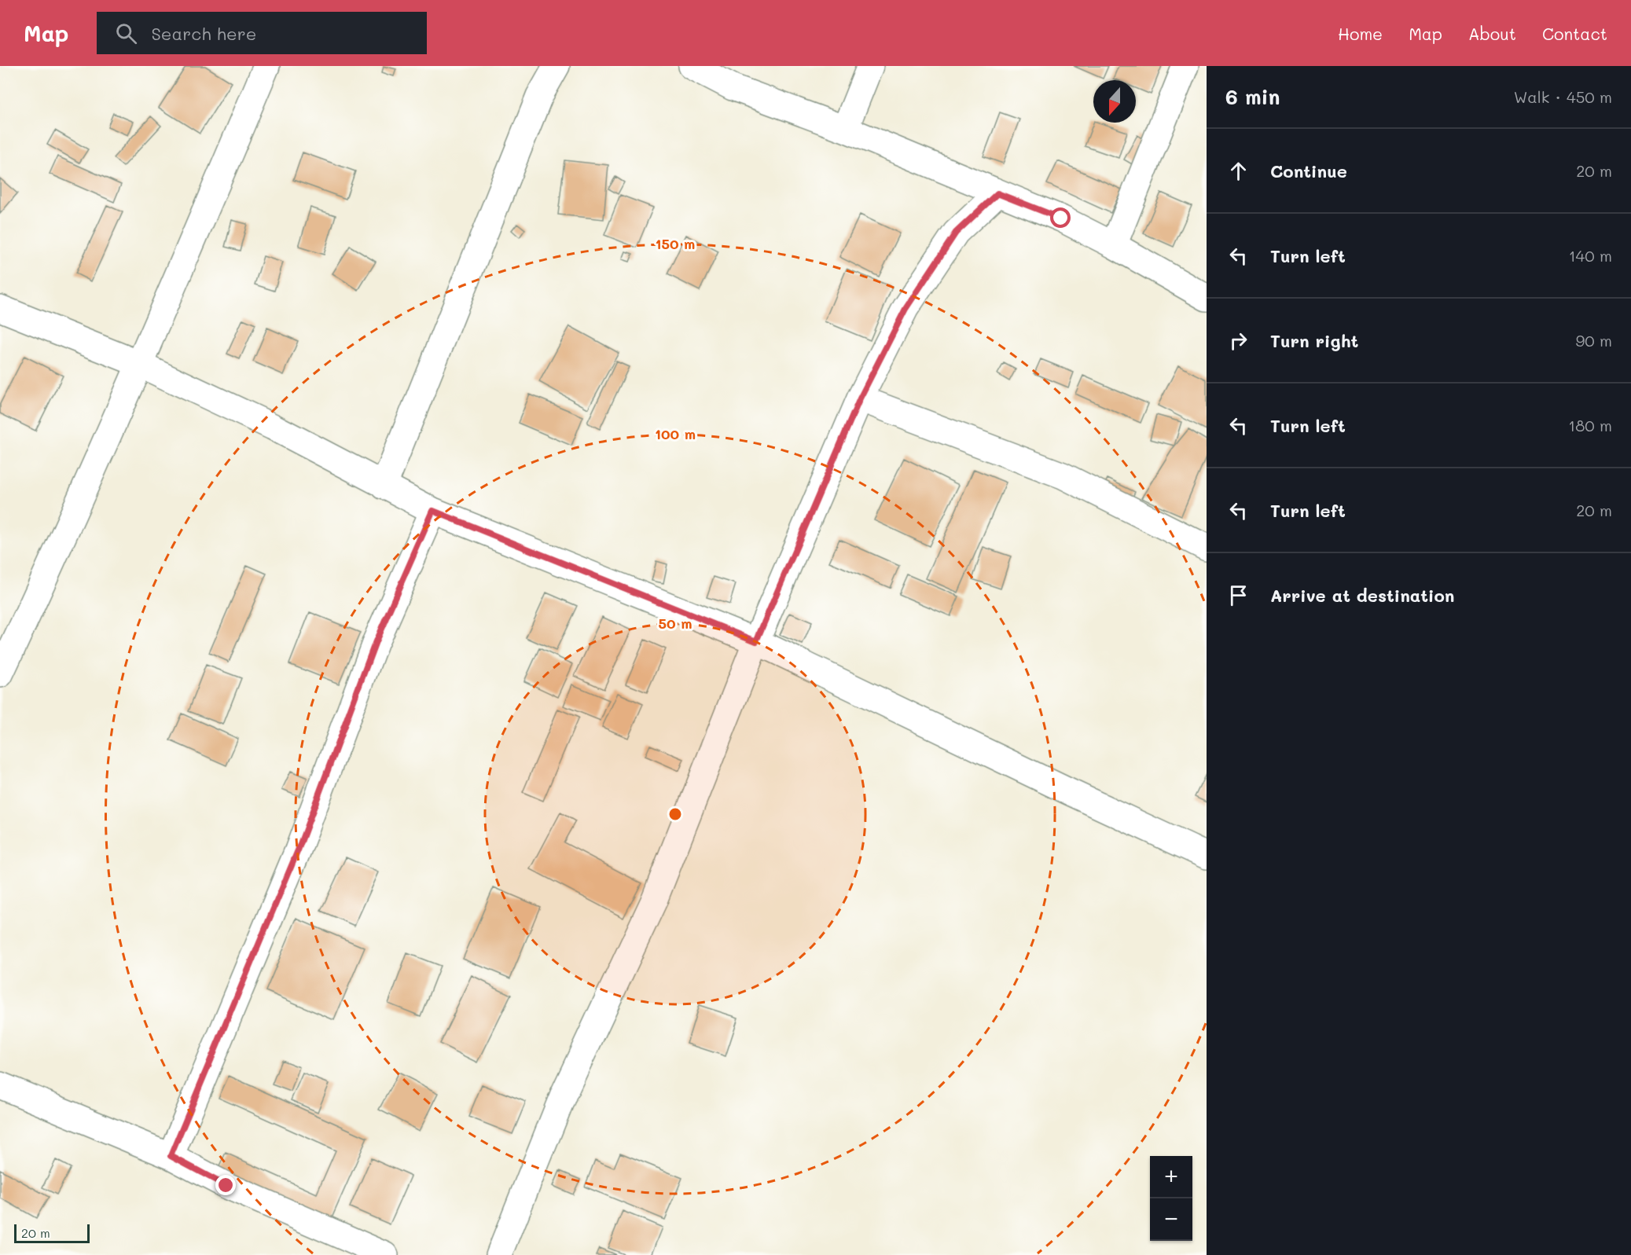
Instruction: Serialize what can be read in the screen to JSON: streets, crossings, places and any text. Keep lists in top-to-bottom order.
{
  "scale_bar": "20 m",
  "north": "bottom",
  "page": {
    "header": "Map",
    "search": "Search here",
    "nav": [
      "Home",
      "Map",
      "About",
      "Contact"
    ],
    "heading": ["6 min", "Walk · 450 m"],
    "list": [
      ["Continue", "20 m"],
      ["Turn left", "140 m"],
      ["Turn right", "90 m"],
      ["Turn left", "180 m"],
      ["Turn left", "20 m"],
      "Arrive at destination"
    ],
    "map_buttons": ["+", "−"],
    "scale": "20 m"
  },
  "rings": ["150 m", "100 m", "50 m"]
}
